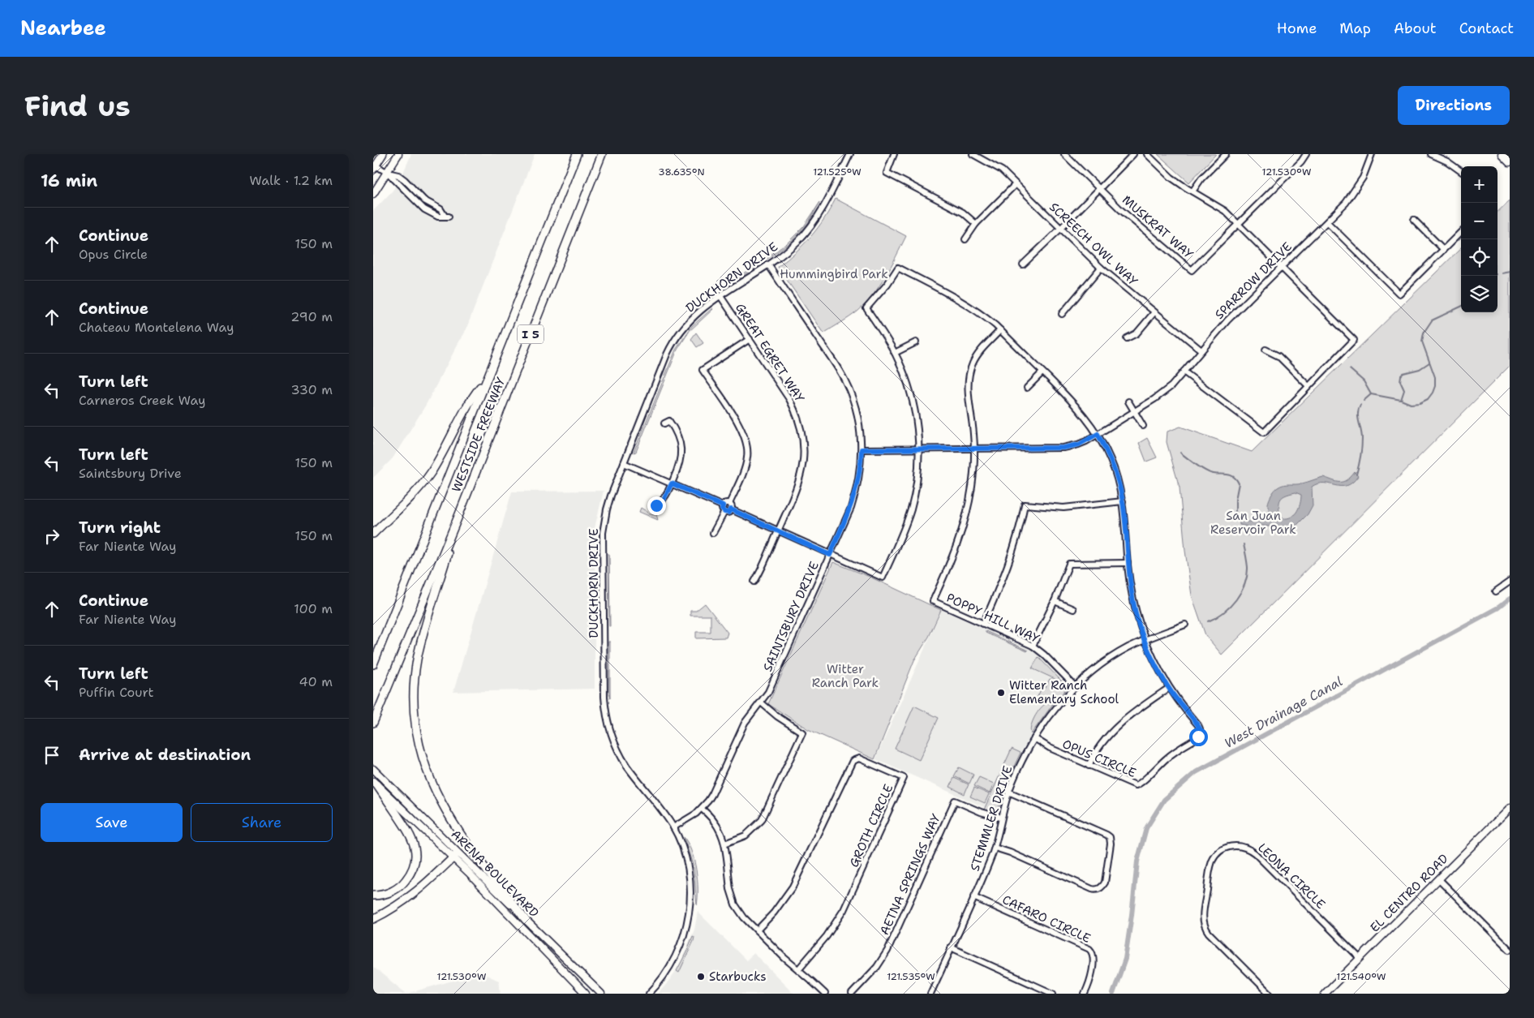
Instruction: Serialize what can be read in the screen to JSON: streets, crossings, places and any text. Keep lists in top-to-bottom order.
{
  "streets": {
    "highway": ["I 5", "WESTSIDE FREEWAY"],
    "main road": ["ARENA BOULEVARD", "EL CENTRO ROAD"],
    "street": [
      "MUSKRAT WAY",
      "SCREECH OWL WAY",
      "DUCKHORN DRIVE",
      "SPARROW DRIVE",
      "GREAT EGRET WAY",
      "SAINTSBURY DRIVE",
      "POPPY HILL WAY",
      "OPUS CIRCLE",
      "STEMMLER DRIVE",
      "GROTH CIRCLE",
      "AETNA SPRINGS WAY",
      "LEONA CIRCLE",
      "CAFARO CIRCLE"
    ]
  },
  "crossings": [
    ["SCREECH OWL WAY", "SPARROW DRIVE"],
    ["DUCKHORN DRIVE", "GREAT EGRET WAY"],
    ["DUCKHORN DRIVE", "SAINTSBURY DRIVE"],
    ["SPARROW DRIVE", "SAINTSBURY DRIVE"],
    ["SPARROW DRIVE", "POPPY HILL WAY"],
    ["SPARROW DRIVE", "OPUS CIRCLE"],
    ["POPPY HILL WAY", "OPUS CIRCLE"],
    ["POPPY HILL WAY", "STEMMLER DRIVE"],
    ["OPUS CIRCLE", "STEMMLER DRIVE"],
    ["STEMMLER DRIVE", "AETNA SPRINGS WAY"],
    ["STEMMLER DRIVE", "CAFARO CIRCLE"],
    ["LEONA CIRCLE", "EL CENTRO ROAD"]
  ],
  "water": ["West Drainage Canal"],
  "parks": ["Hummingbird Park", "San Juan Reservoir Park", "Witter Ranch Park"],
  "places": ["Witter Ranch Elementary School", "Starbucks"],
  "page": {
    "header": "Nearbee",
    "nav": [
      "Home",
      "Map",
      "About",
      "Contact"
    ],
    "buttons": [
      "Directions",
      ["Save", "Share"]
    ],
    "title": "Find us",
    "heading": ["16 min", "Walk · 1.2 km"],
    "map_buttons": ["+", "−"],
    "list": [
      ["Continue", "Opus Circle", "150 m"],
      ["Continue", "Chateau Montelena Way", "290 m"],
      ["Turn left", "Carneros Creek Way", "330 m"],
      ["Turn left", "Saintsbury Drive", "150 m"],
      ["Turn right", "Far Niente Way", "150 m"],
      ["Continue", "Far Niente Way", "100 m"],
      ["Turn left", "Puffin Court", "40 m"],
      "Arrive at destination"
    ]
  },
  "coordinates": [
    "38.635°N",
    "121.525°W",
    "121.530°W",
    "121.535°W",
    "121.540°W"
  ]
}
